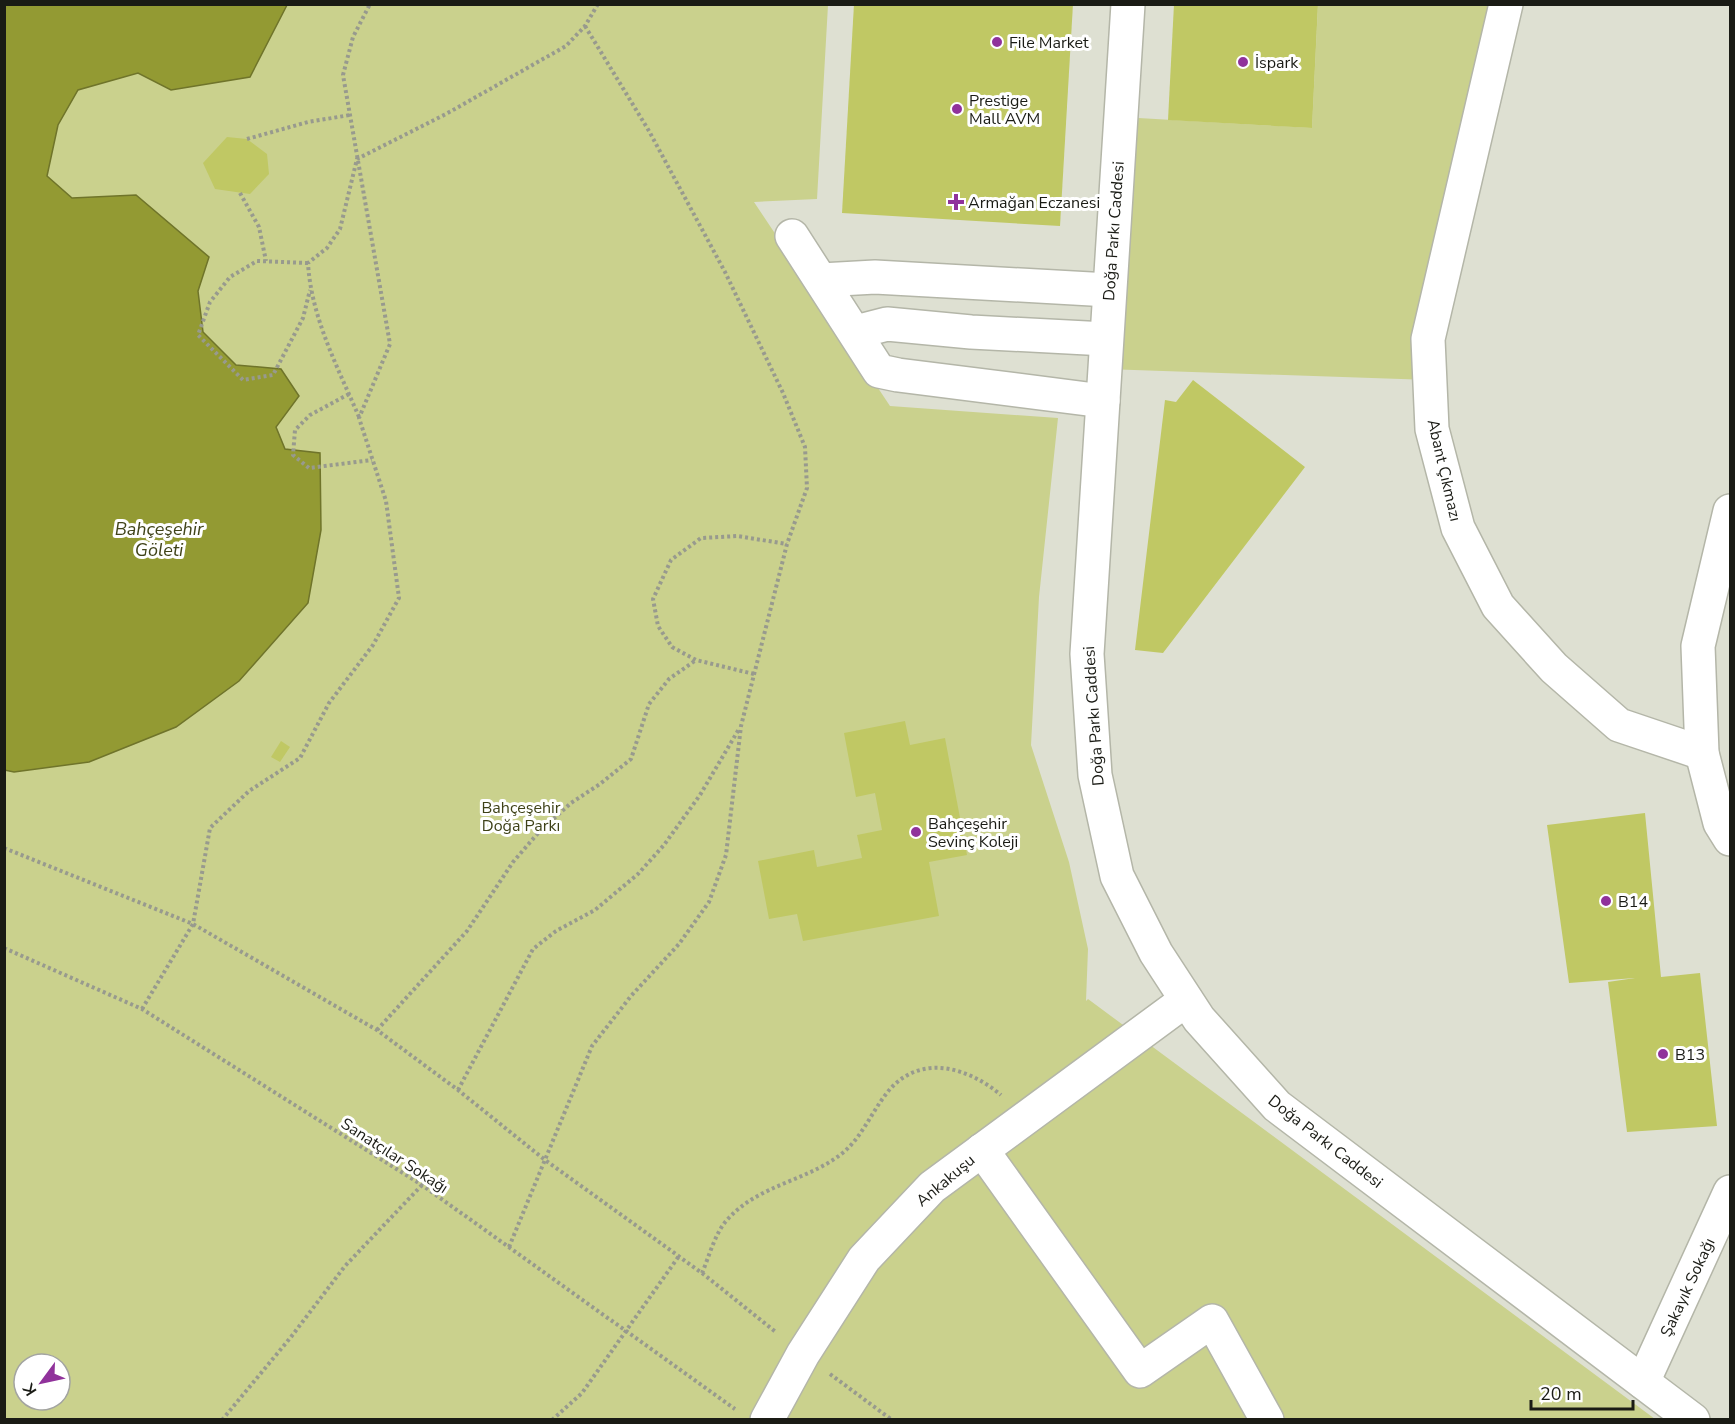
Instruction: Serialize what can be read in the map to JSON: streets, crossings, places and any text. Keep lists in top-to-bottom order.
{
  "streets": {
    "street": [
      "Doğa Parkı Caddesi",
      "Abant Çıkmazı",
      "Ankakuşu",
      "Şakayık Sokağı"
    ],
    "path": ["Sanatçılar Sokağı"]
  },
  "crossings": [
    ["Doğa Parkı Caddesi", "Ankakuşu"],
    ["Doğa Parkı Caddesi", "Şakayık Sokağı"],
    ["Sanatçılar Sokağı", "Ankakuşu"]
  ],
  "water": ["Bahçeşehir Göleti"],
  "parks": ["Bahçeşehir Doğa Parkı"],
  "places": {
    "other": [
      "File Market",
      "İspark",
      "Prestige Mall AVM",
      "Bahçeşehir Sevinç Koleji",
      "B14",
      "B13"
    ],
    "health": ["Armağan Eczanesi"]
  },
  "scale_bar": "20 m",
  "north": "bottom left"
}
